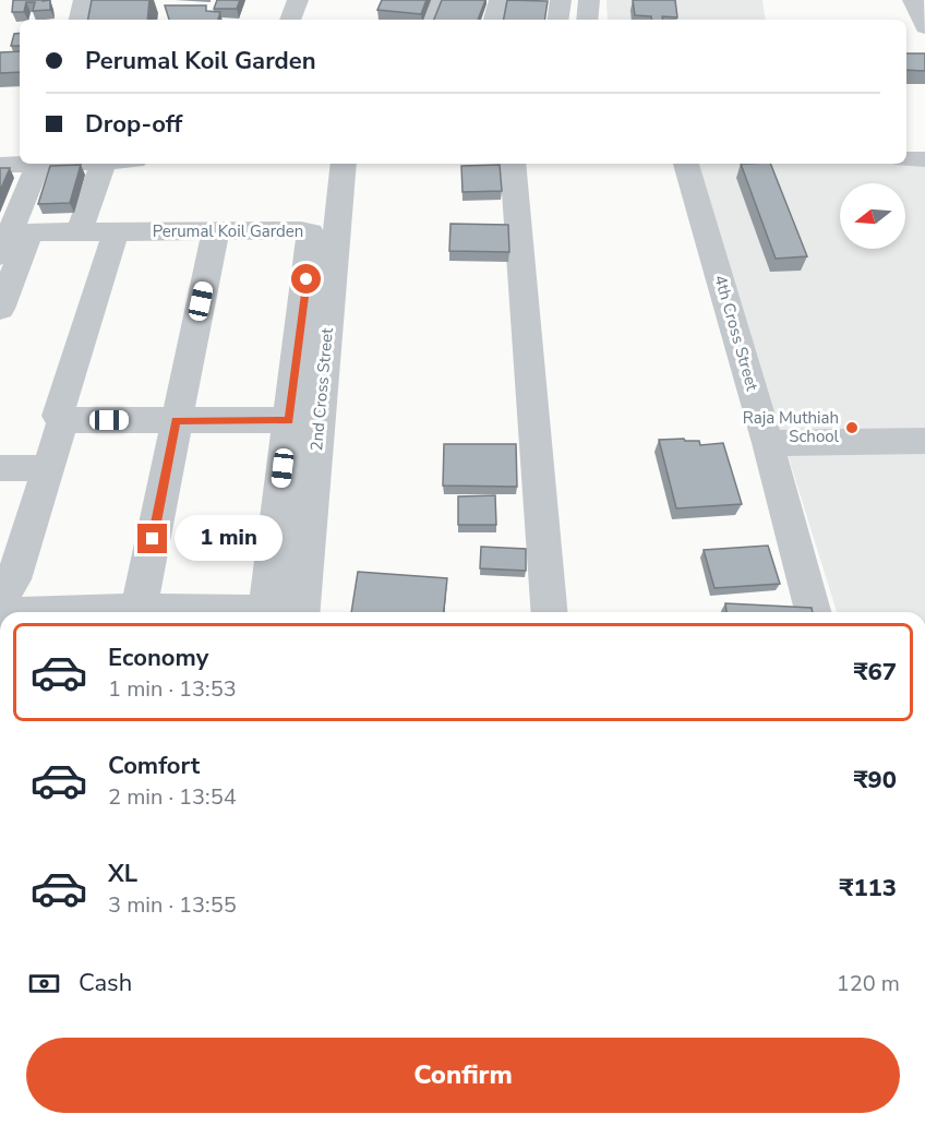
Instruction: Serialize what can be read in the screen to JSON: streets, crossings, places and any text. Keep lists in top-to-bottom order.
{
  "streets": {
    "street": ["Perumal Koil Garden", "4th Cross Street", "2nd Cross Street"]
  },
  "places": ["Raja Muthiah School"],
  "north": "left",
  "page": {
    "banner": ["Perumal Koil Garden", "Drop-off"],
    "bubble": "1 min",
    "list": [
      {
        "name": "Economy",
        "note": "1 min · 13:53",
        "value": "₹67"
      },
      {
        "name": "Comfort",
        "note": "2 min · 13:54",
        "value": "₹90"
      },
      {
        "name": "XL",
        "note": "3 min · 13:55",
        "value": "₹113"
      }
    ],
    "pay": ["Cash", "120 m"],
    "buttons": "Confirm"
  }
}
